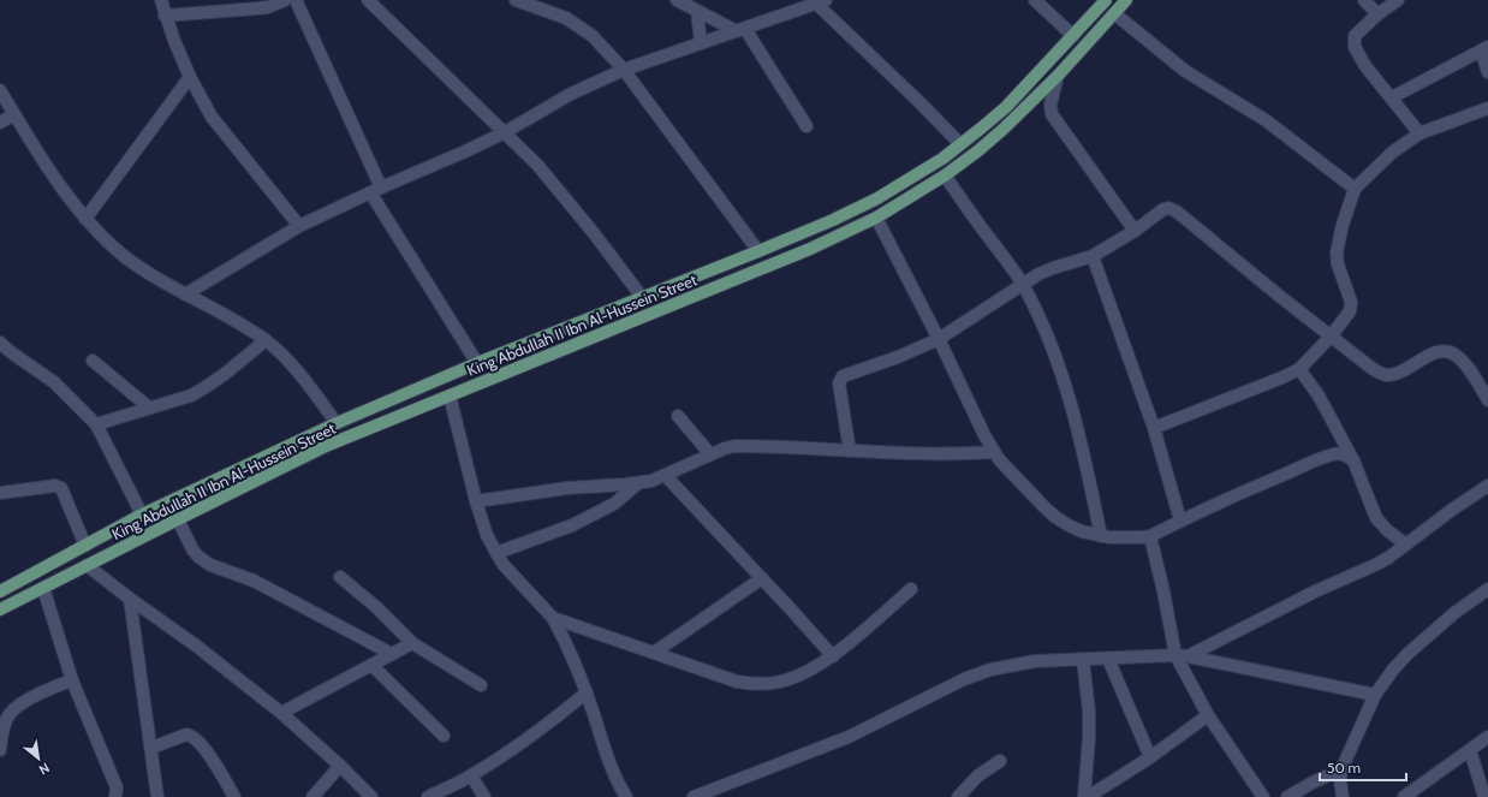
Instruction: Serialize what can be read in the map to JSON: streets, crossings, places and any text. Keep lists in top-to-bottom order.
{
  "streets": {
    "main road": ["King Abdullah II Ibn Al-Hussein Street"]
  },
  "scale_bar": "50 m",
  "north": "bottom right"
}
